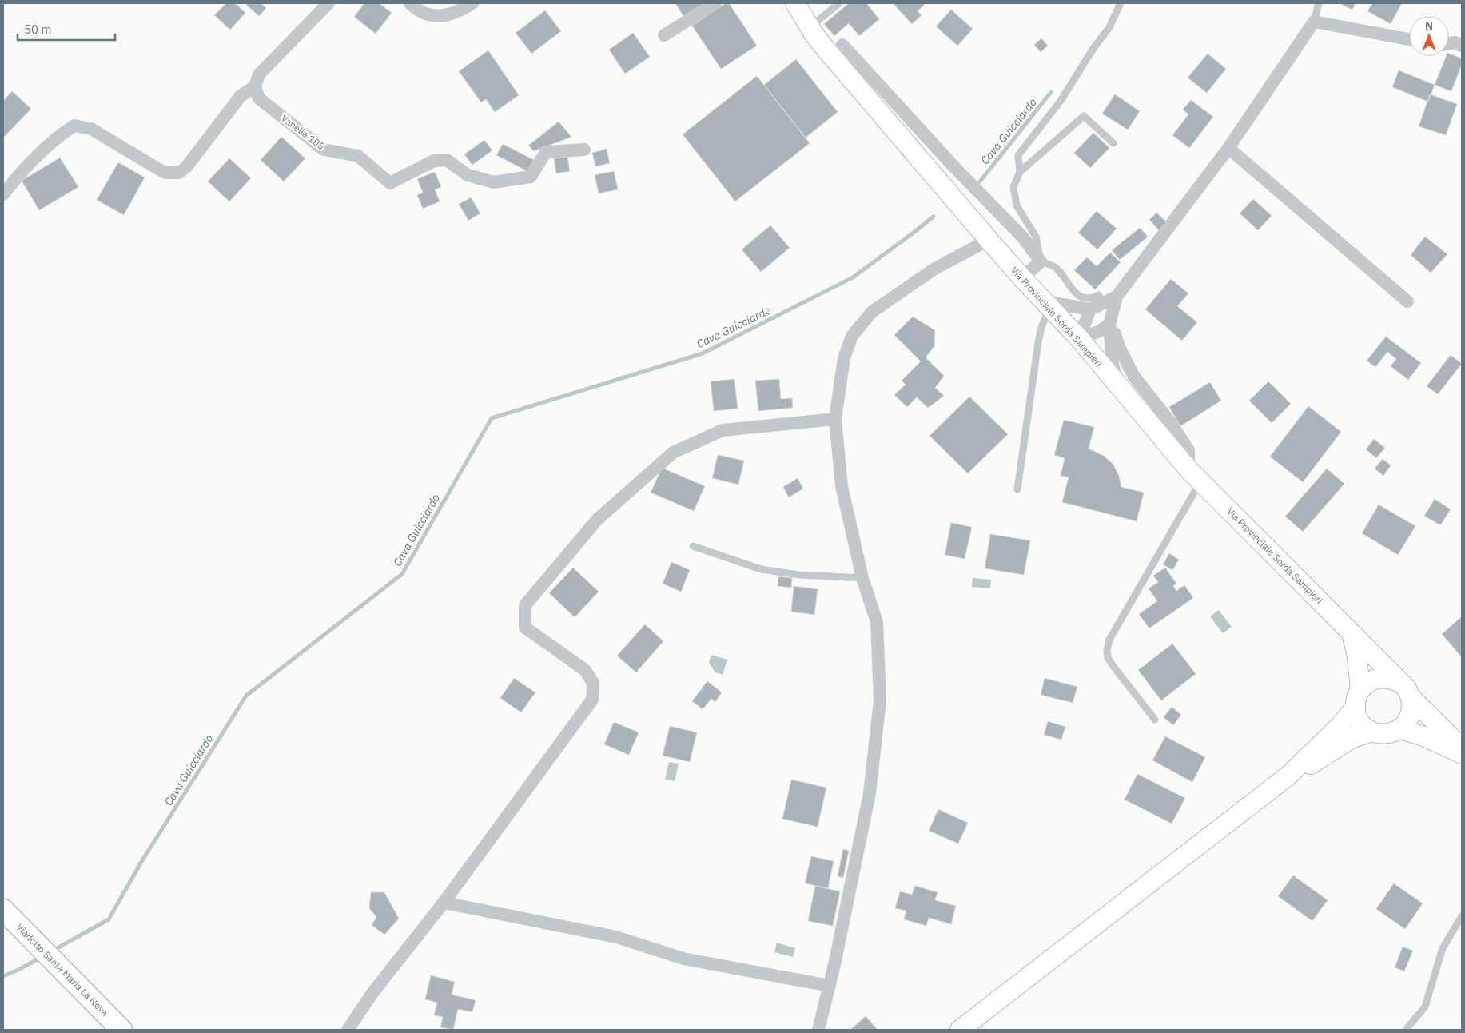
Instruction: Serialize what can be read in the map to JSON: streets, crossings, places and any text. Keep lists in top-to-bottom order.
{
  "streets": {
    "main road": ["Viadotto Santa Maria La Nova"],
    "street": ["Vanella 105", "Via Provinciale Sorda Sampieri"]
  },
  "water": ["Cava Guicciardo"],
  "scale_bar": "50 m",
  "north": "top"
}
